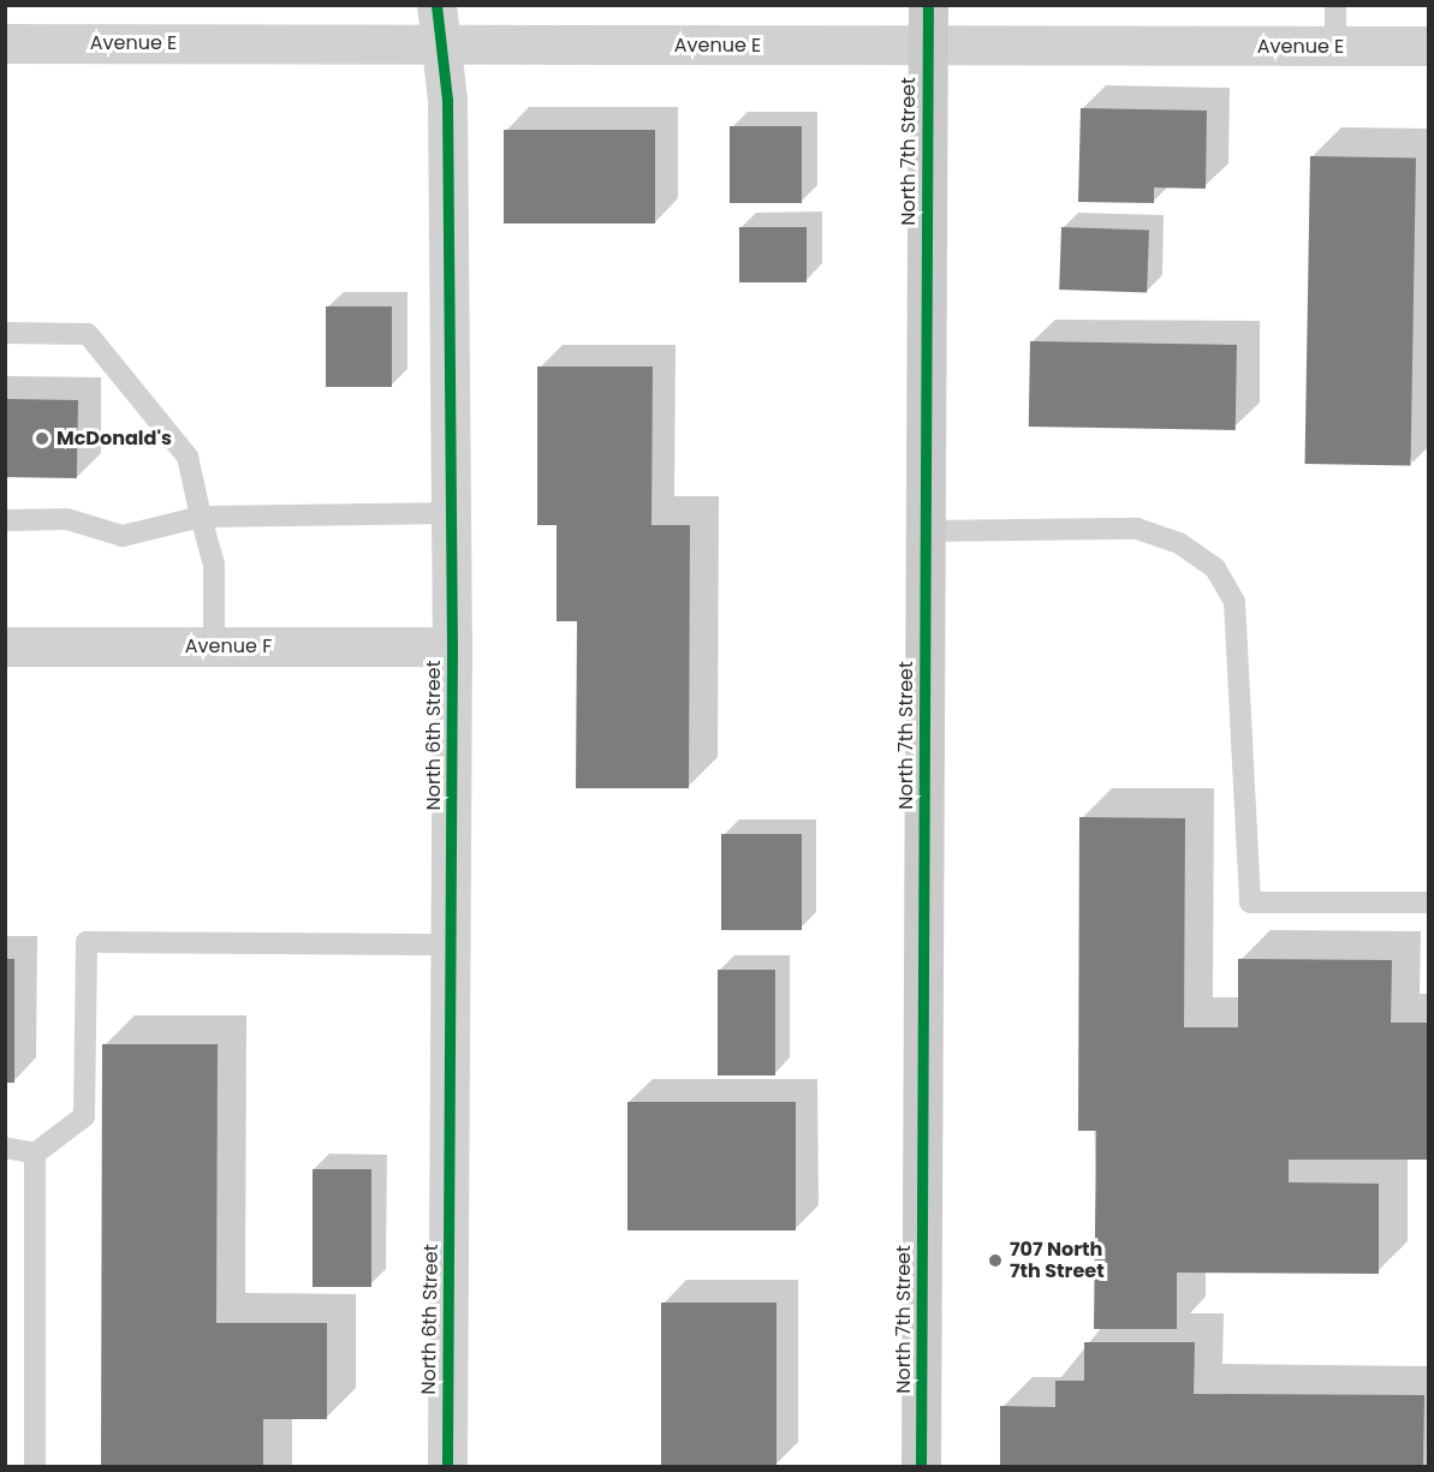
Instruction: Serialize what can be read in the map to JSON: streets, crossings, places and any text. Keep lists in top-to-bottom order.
{
  "streets": {
    "street": [
      "Avenue E",
      "North 7th Street",
      "Avenue F",
      "North 6th Street"
    ]
  },
  "crossings": [
    ["Avenue E", "North 7th Street"],
    ["Avenue E", "North 6th Street"],
    ["Avenue F", "North 6th Street"]
  ],
  "places": ["McDonald's", "707 North 7th Street"]
}
